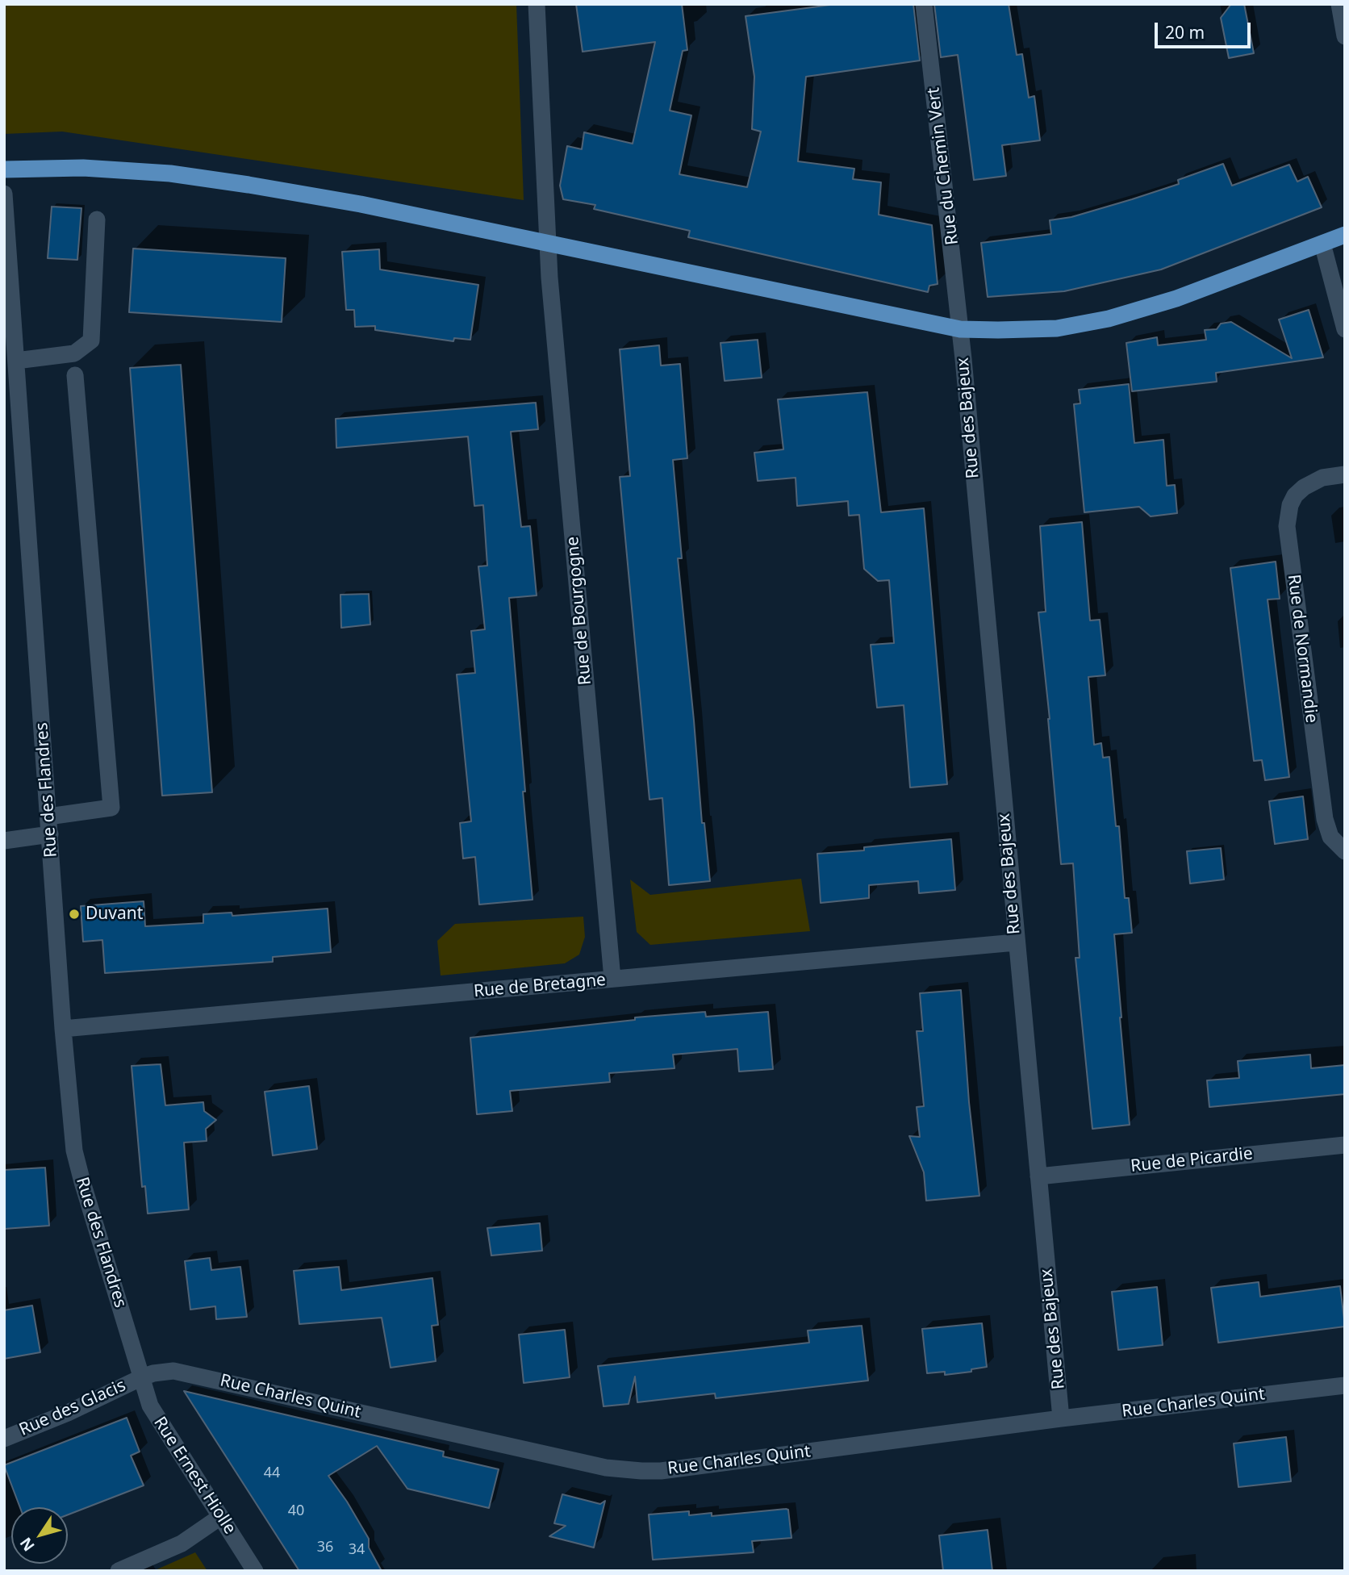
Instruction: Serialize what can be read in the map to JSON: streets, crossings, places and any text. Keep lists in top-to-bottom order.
{
  "streets": {
    "street": [
      "Rue du Chemin Vert",
      "Rue des Bajeux",
      "Rue de Bourgogne",
      "Rue de Normandie",
      "Rue des Flandres",
      "Rue de Bretagne",
      "Rue de Picardie",
      "Rue Charles Quint",
      "Rue des Glacis",
      "Rue Ernest Hiolle"
    ]
  },
  "crossings": [
    ["Rue du Chemin Vert", "Rue des Bajeux"],
    ["Rue des Bajeux", "Rue de Bretagne"],
    ["Rue des Bajeux", "Rue de Picardie"],
    ["Rue des Bajeux", "Rue Charles Quint"],
    ["Rue de Bourgogne", "Rue de Bretagne"],
    ["Rue des Flandres", "Rue de Bretagne"],
    ["Rue des Flandres", "Rue Charles Quint"],
    ["Rue des Flandres", "Rue des Glacis"],
    ["Rue des Flandres", "Rue Ernest Hiolle"],
    ["Rue Charles Quint", "Rue des Glacis"],
    ["Rue Charles Quint", "Rue Ernest Hiolle"],
    ["Rue des Glacis", "Rue Ernest Hiolle"]
  ],
  "places": ["Duvant"],
  "house_numbers": [
    "44",
    "40",
    "36",
    "34"
  ],
  "scale_bar": "20 m",
  "north": "bottom left"
}
